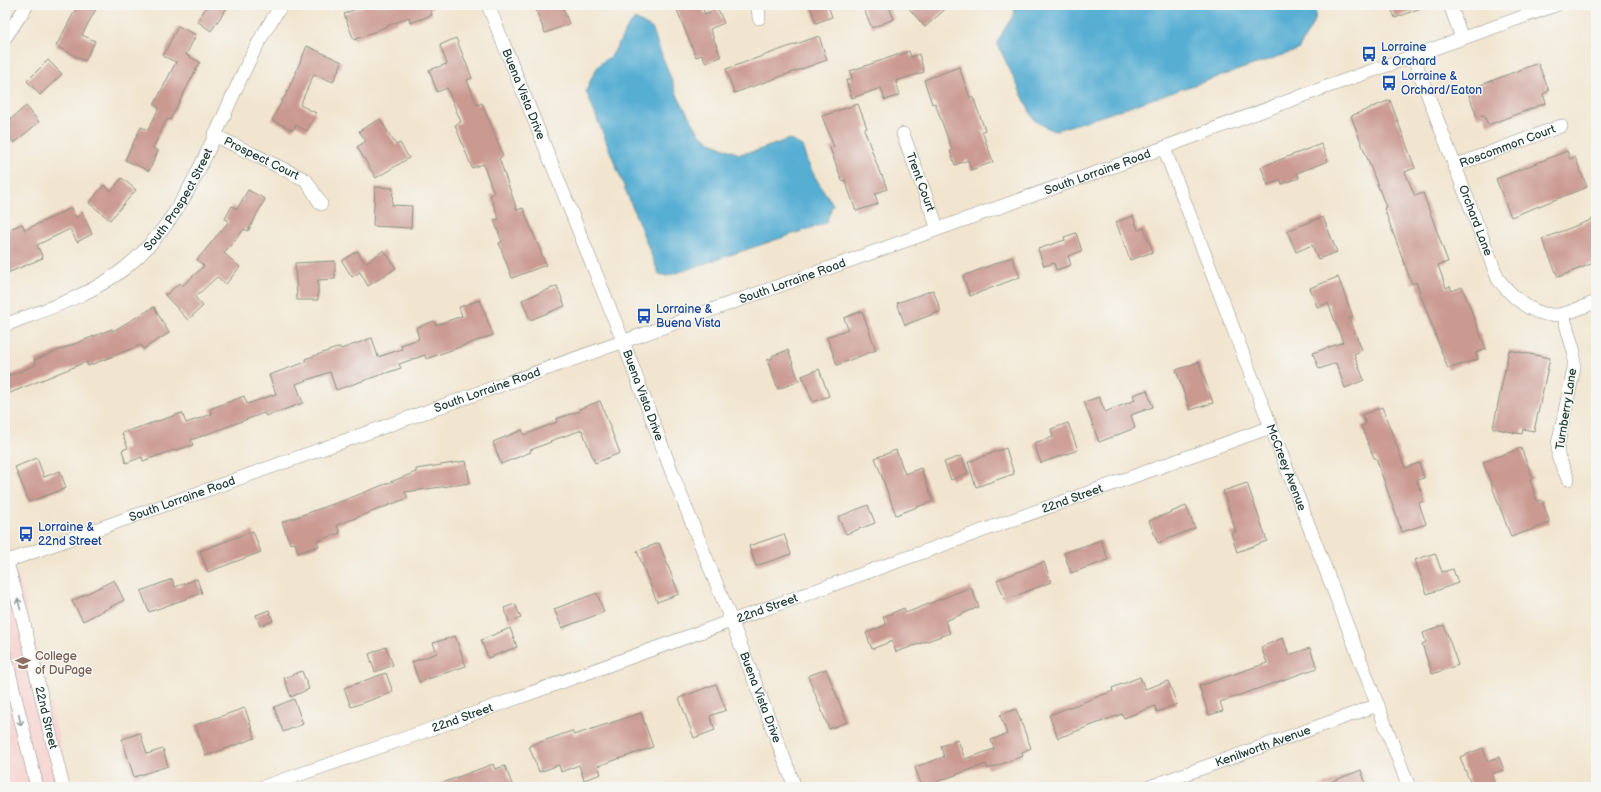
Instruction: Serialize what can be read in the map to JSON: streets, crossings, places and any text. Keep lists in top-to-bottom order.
{
  "streets": {
    "street": [
      "Buena Vista Drive",
      "Roscommon Court",
      "Prospect Court",
      "South Lorraine Road",
      "Trent Court",
      "South Prospect Street",
      "Orchard Lane",
      "Turnberry Lane",
      "McCreey Avenue",
      "22nd Street",
      "Kenilworth Avenue"
    ]
  },
  "crossings": [
    ["Buena Vista Drive", "South Lorraine Road"],
    ["Buena Vista Drive", "22nd Street"],
    ["Roscommon Court", "Orchard Lane"],
    ["Prospect Court", "South Prospect Street"],
    ["South Lorraine Road", "Trent Court"],
    ["South Lorraine Road", "Orchard Lane"],
    ["South Lorraine Road", "McCreey Avenue"],
    ["South Lorraine Road", "22nd Street"],
    ["Orchard Lane", "Turnberry Lane"],
    ["McCreey Avenue", "22nd Street"],
    ["McCreey Avenue", "Kenilworth Avenue"]
  ],
  "places": {
    "bus stop": [
      "Lorraine & Orchard",
      "Lorraine & Orchard/Eaton",
      "Lorraine & Buena Vista",
      "Lorraine & 22nd Street"
    ],
    "school or university": ["College of DuPage"]
  }
}
